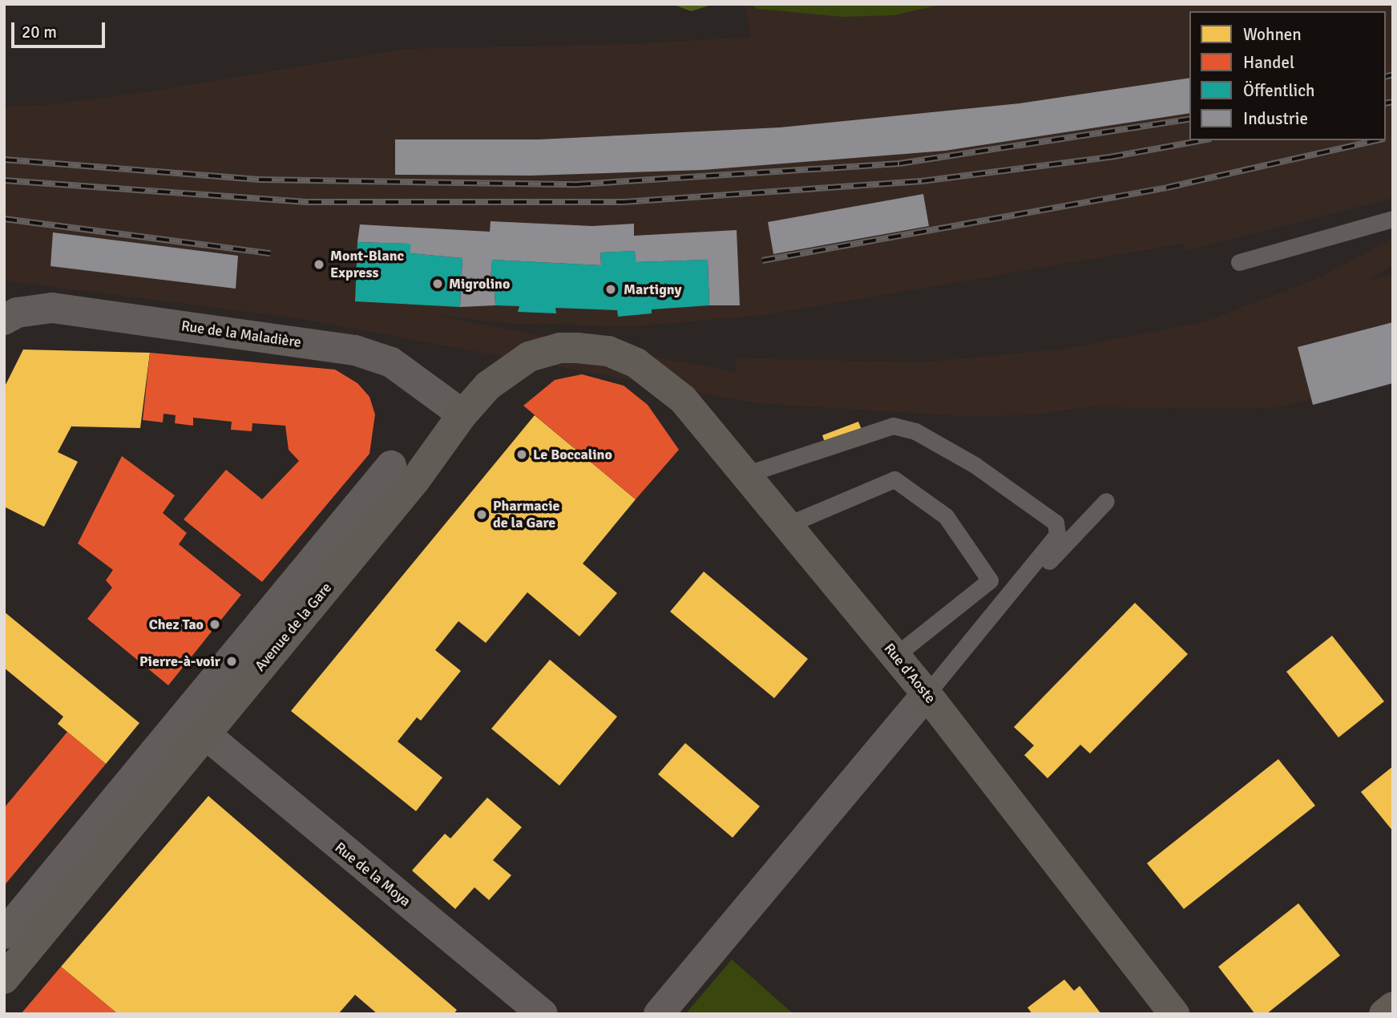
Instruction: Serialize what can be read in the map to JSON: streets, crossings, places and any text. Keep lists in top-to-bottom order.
{
  "streets": {
    "street": [
      "Rue de la Maladière",
      "Avenue de la Gare",
      "Rue d'Aoste",
      "Rue de la Moya"
    ]
  },
  "crossings": [
    ["Rue de la Maladière", "Avenue de la Gare"],
    ["Avenue de la Gare", "Rue d'Aoste"],
    ["Avenue de la Gare", "Rue de la Moya"]
  ],
  "places": [
    "Mont-Blanc Express",
    "Migrolino",
    "Martigny",
    "Le Boccalino",
    "Pharmacie de la Gare",
    "Chez Tao",
    "Pierre-à-voir"
  ],
  "legend": [
    "Wohnen",
    "Handel",
    "Öffentlich",
    "Industrie"
  ],
  "scale_bar": "20 m"
}
